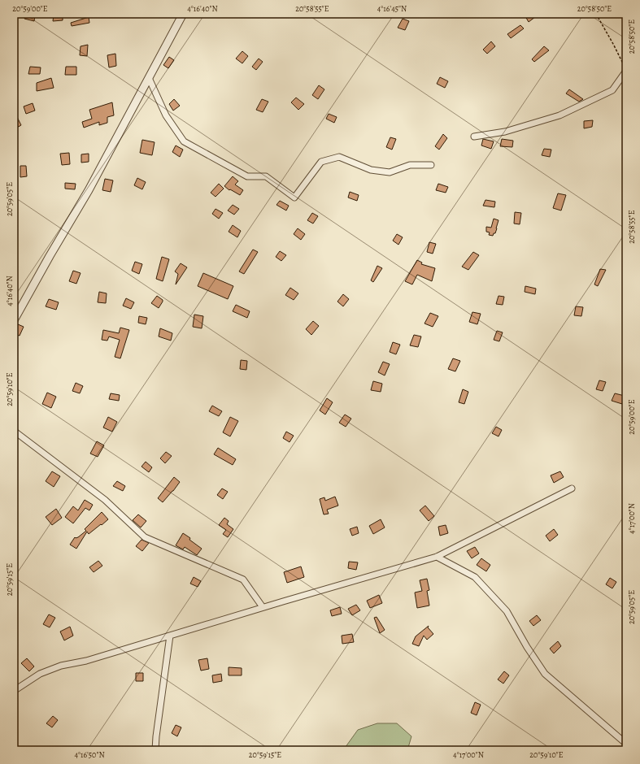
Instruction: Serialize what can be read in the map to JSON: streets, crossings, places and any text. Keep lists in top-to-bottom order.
{
  "coordinates": [
    "20°59'00\"E",
    "4°16'40\"N",
    "20°58'55\"E",
    "4°16'45\"N",
    "20°58'50\"E",
    "20°59'05\"E",
    "20°59'10\"E",
    "4°17'00\"N",
    "20°59'15\"E",
    "4°16'50\"N"
  ]
}
